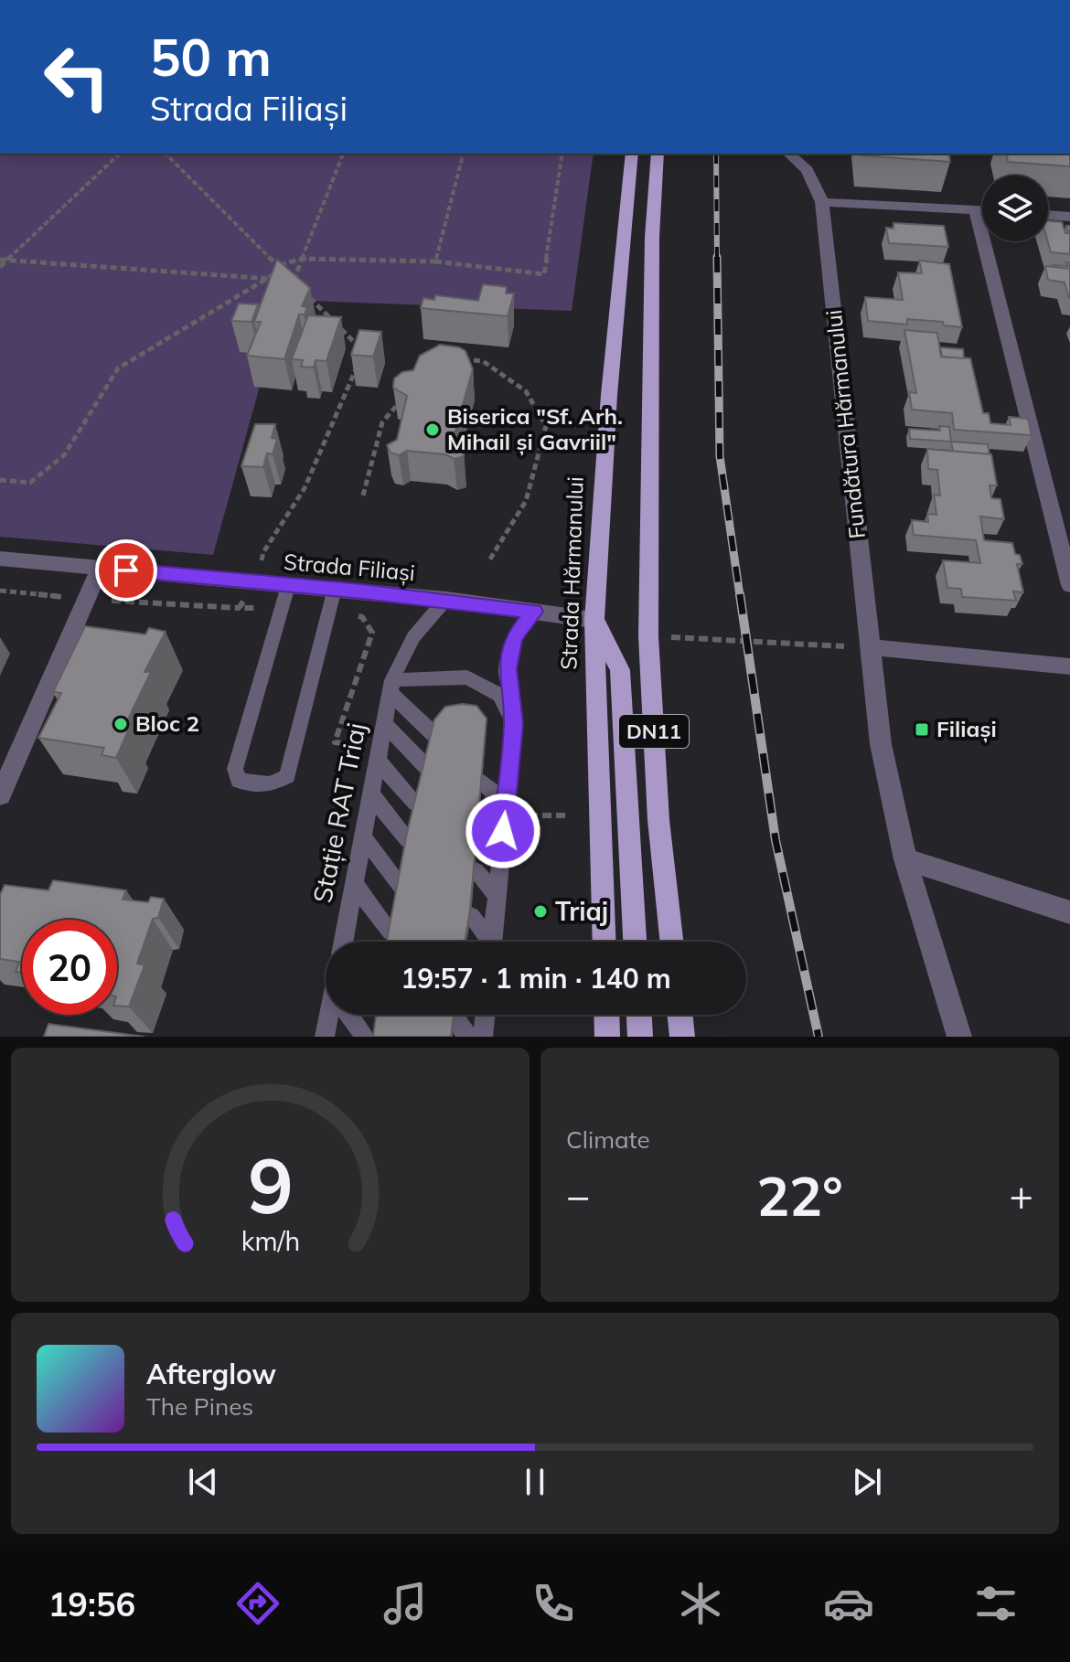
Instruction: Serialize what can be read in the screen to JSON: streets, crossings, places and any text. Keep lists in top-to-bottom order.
{
  "streets": {
    "main road": ["Strada Hărmanului", "DN11"],
    "street": ["Fundătura Hărmanului", "Strada Filiași"],
    "lane": ["Stație RAT Triaj"]
  },
  "crossings": [
    ["Strada Filiași", "Strada Hărmanului"],
    ["Strada Filiași", "Stație RAT Triaj"]
  ],
  "places": {
    "other": ["Biserica \"Sf. Arh. Mihail și Gavriil\"", "Bloc 2", "Triaj"],
    "transit": ["Filiași"]
  },
  "page": {
    "turn": ["50 m", "Strada Filiași"],
    "limit": "20",
    "trip": "19:57 · 1 min · 140 m",
    "tile": "Climate",
    "heat": ["−", "22°", "+"],
    "song": ["Afterglow", "The Pines"],
    "tabs": "19:56",
    "gauge": ["9", "km/h"]
  }
}
